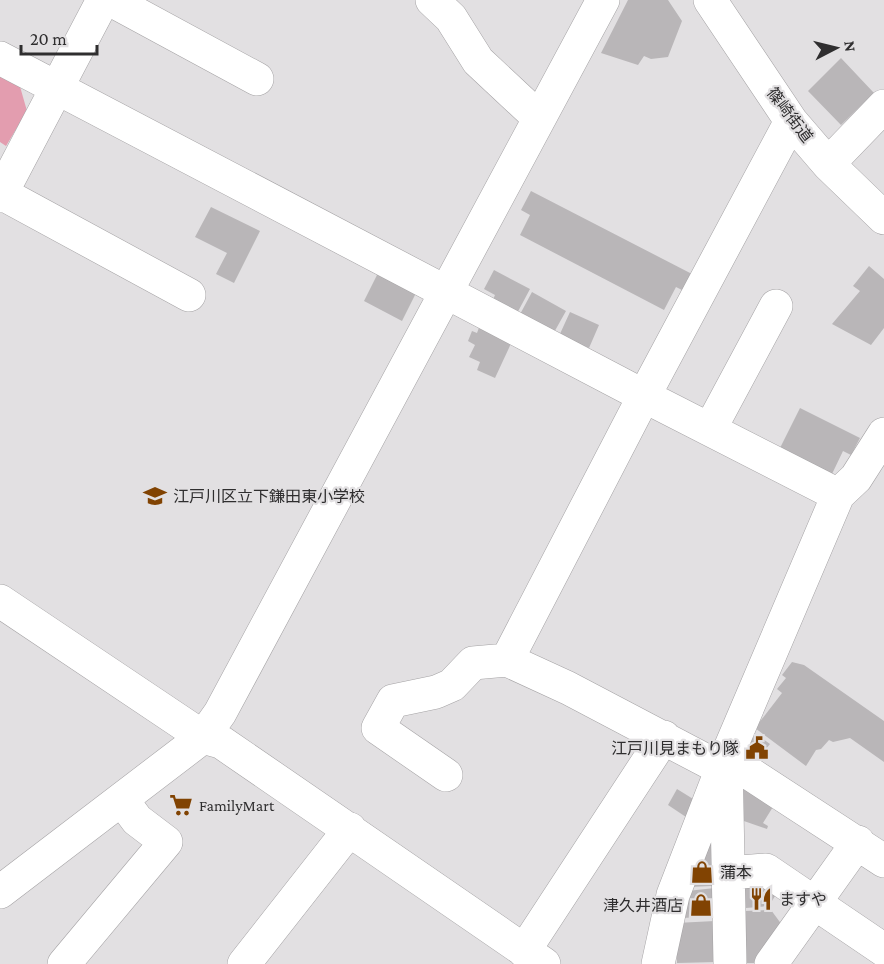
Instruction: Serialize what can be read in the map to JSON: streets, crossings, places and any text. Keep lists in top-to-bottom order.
{
  "streets": {
    "street": ["篠崎街道"]
  },
  "places": {
    "school or university": ["江戸川区立下鎌田東小学校"],
    "public building": ["江戸川見まもり隊"],
    "supermarket": ["FamilyMart"],
    "shop": ["蒲本", "津久井酒店"],
    "restaurant": ["ますや"]
  },
  "scale_bar": "20 m",
  "north": "right"
}
